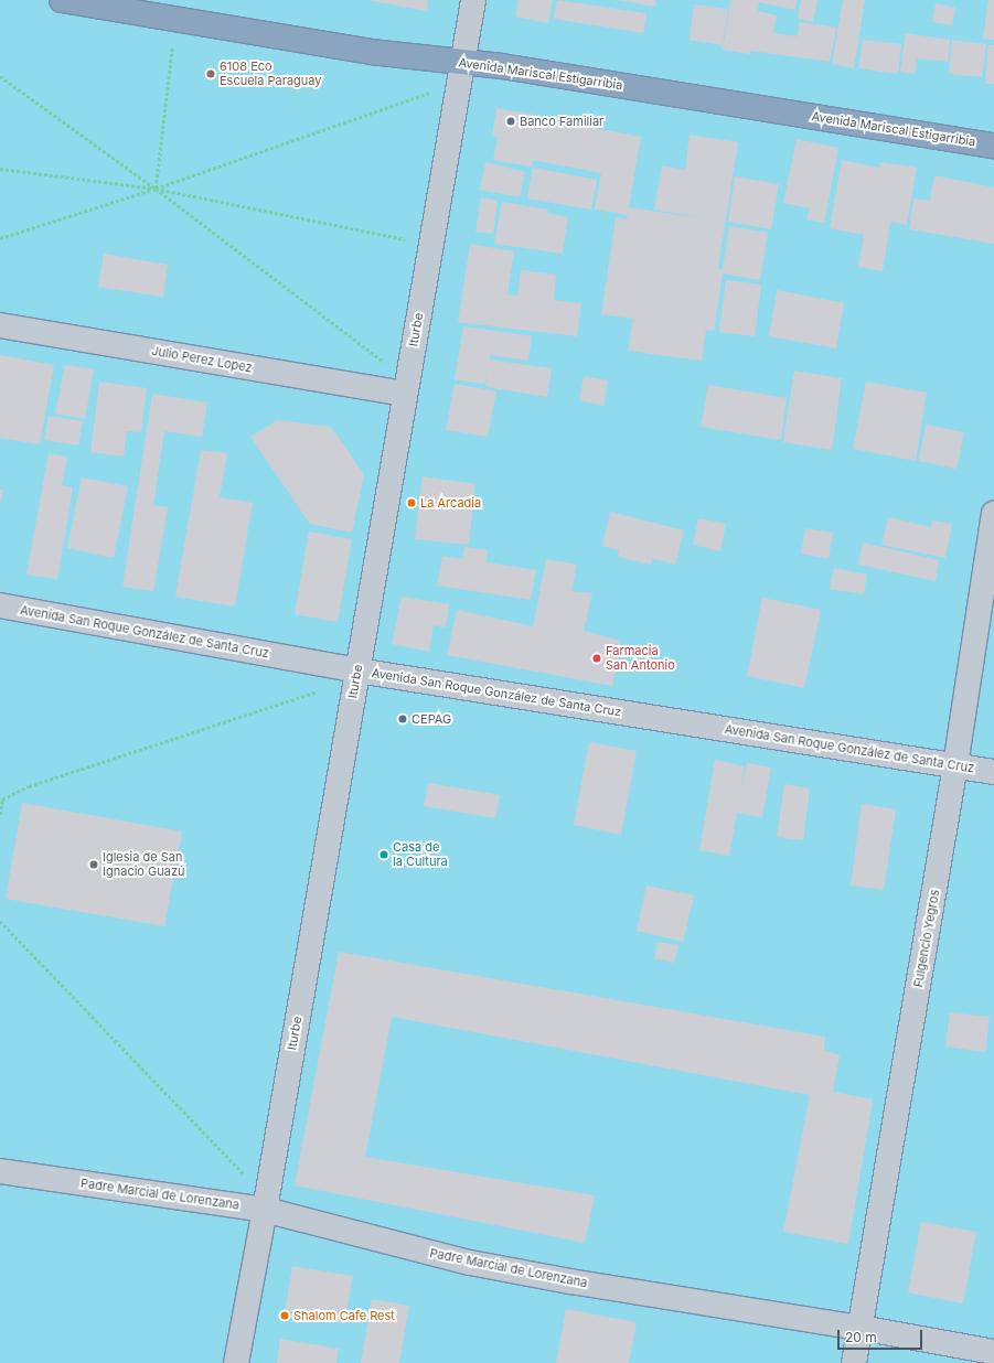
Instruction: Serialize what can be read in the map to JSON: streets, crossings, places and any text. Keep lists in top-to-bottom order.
{
  "streets": {
    "highway": ["Avenida Mariscal Estigarribia"],
    "street": [
      "Iturbe",
      "Julio Perez Lopez",
      "Avenida San Roque González de Santa Cruz",
      "Fulgencio Yegros",
      "Padre Marcial de Lorenzana"
    ]
  },
  "crossings": [
    ["Avenida Mariscal Estigarribia", "Iturbe"],
    ["Iturbe", "Julio Perez Lopez"],
    ["Iturbe", "Avenida San Roque González de Santa Cruz"],
    ["Iturbe", "Padre Marcial de Lorenzana"],
    ["Avenida San Roque González de Santa Cruz", "Fulgencio Yegros"],
    ["Fulgencio Yegros", "Padre Marcial de Lorenzana"]
  ],
  "places": [
    "6108 Eco Escuela Paraguay",
    "Banco Familiar",
    "La Arcadia",
    "Farmacia San Antonio",
    "CEPAG",
    "Casa de la Cultura",
    "Iglesia de San Ignacio Guazú",
    "Shalom Cafe Rest"
  ],
  "scale_bar": "20 m"
}
